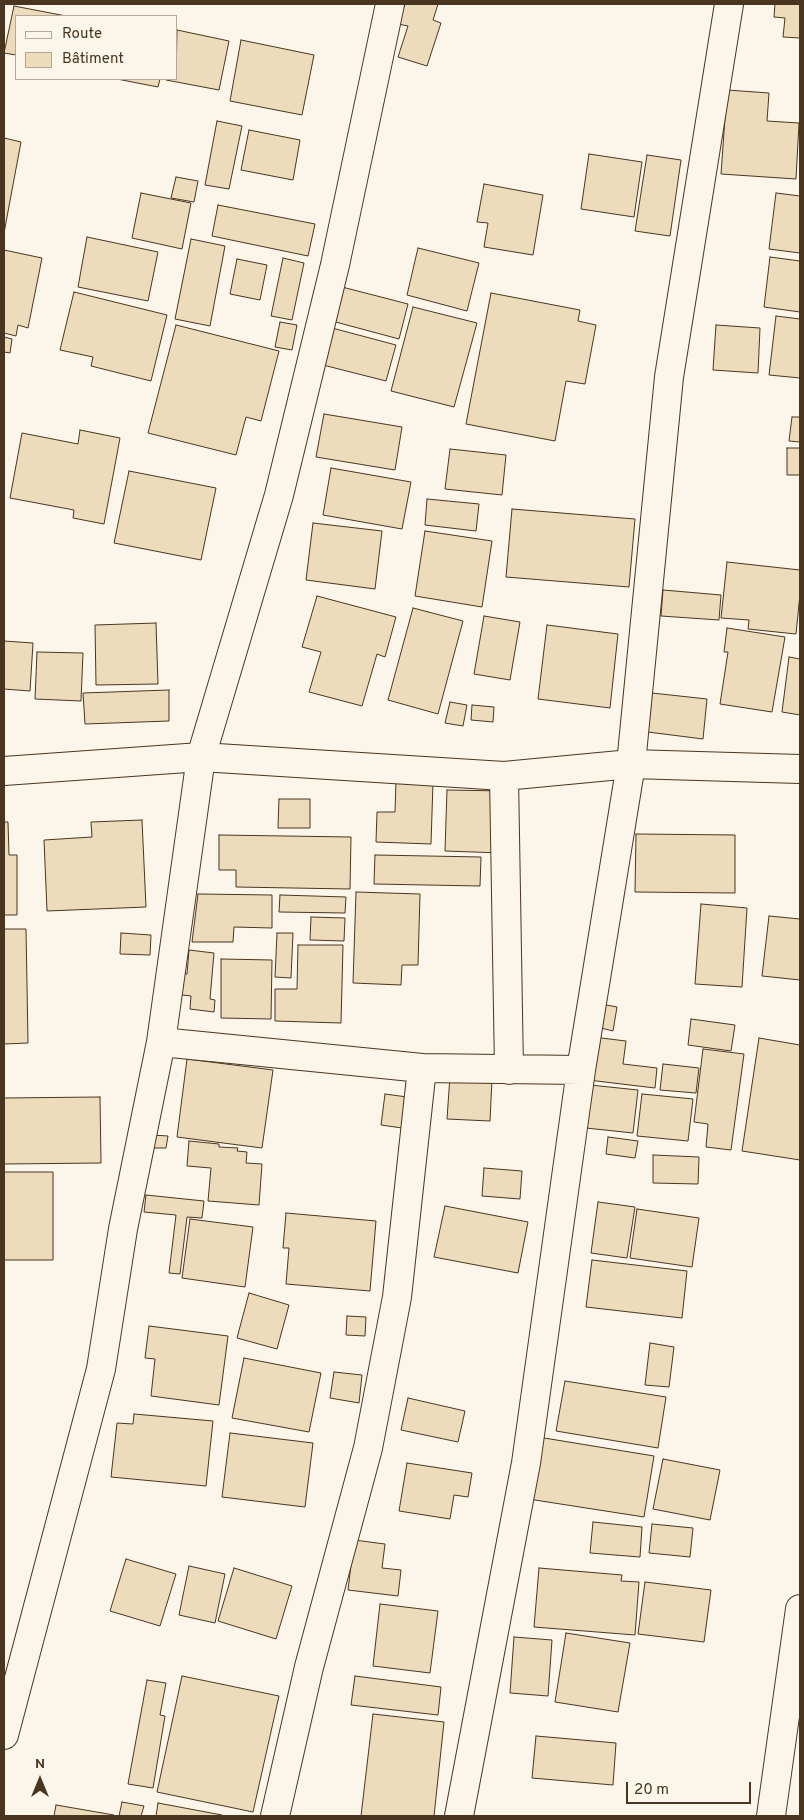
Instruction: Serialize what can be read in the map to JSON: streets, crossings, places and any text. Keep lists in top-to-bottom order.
{
  "legend": ["Route", "Bâtiment"],
  "scale_bar": "20 m",
  "north": "top"
}
